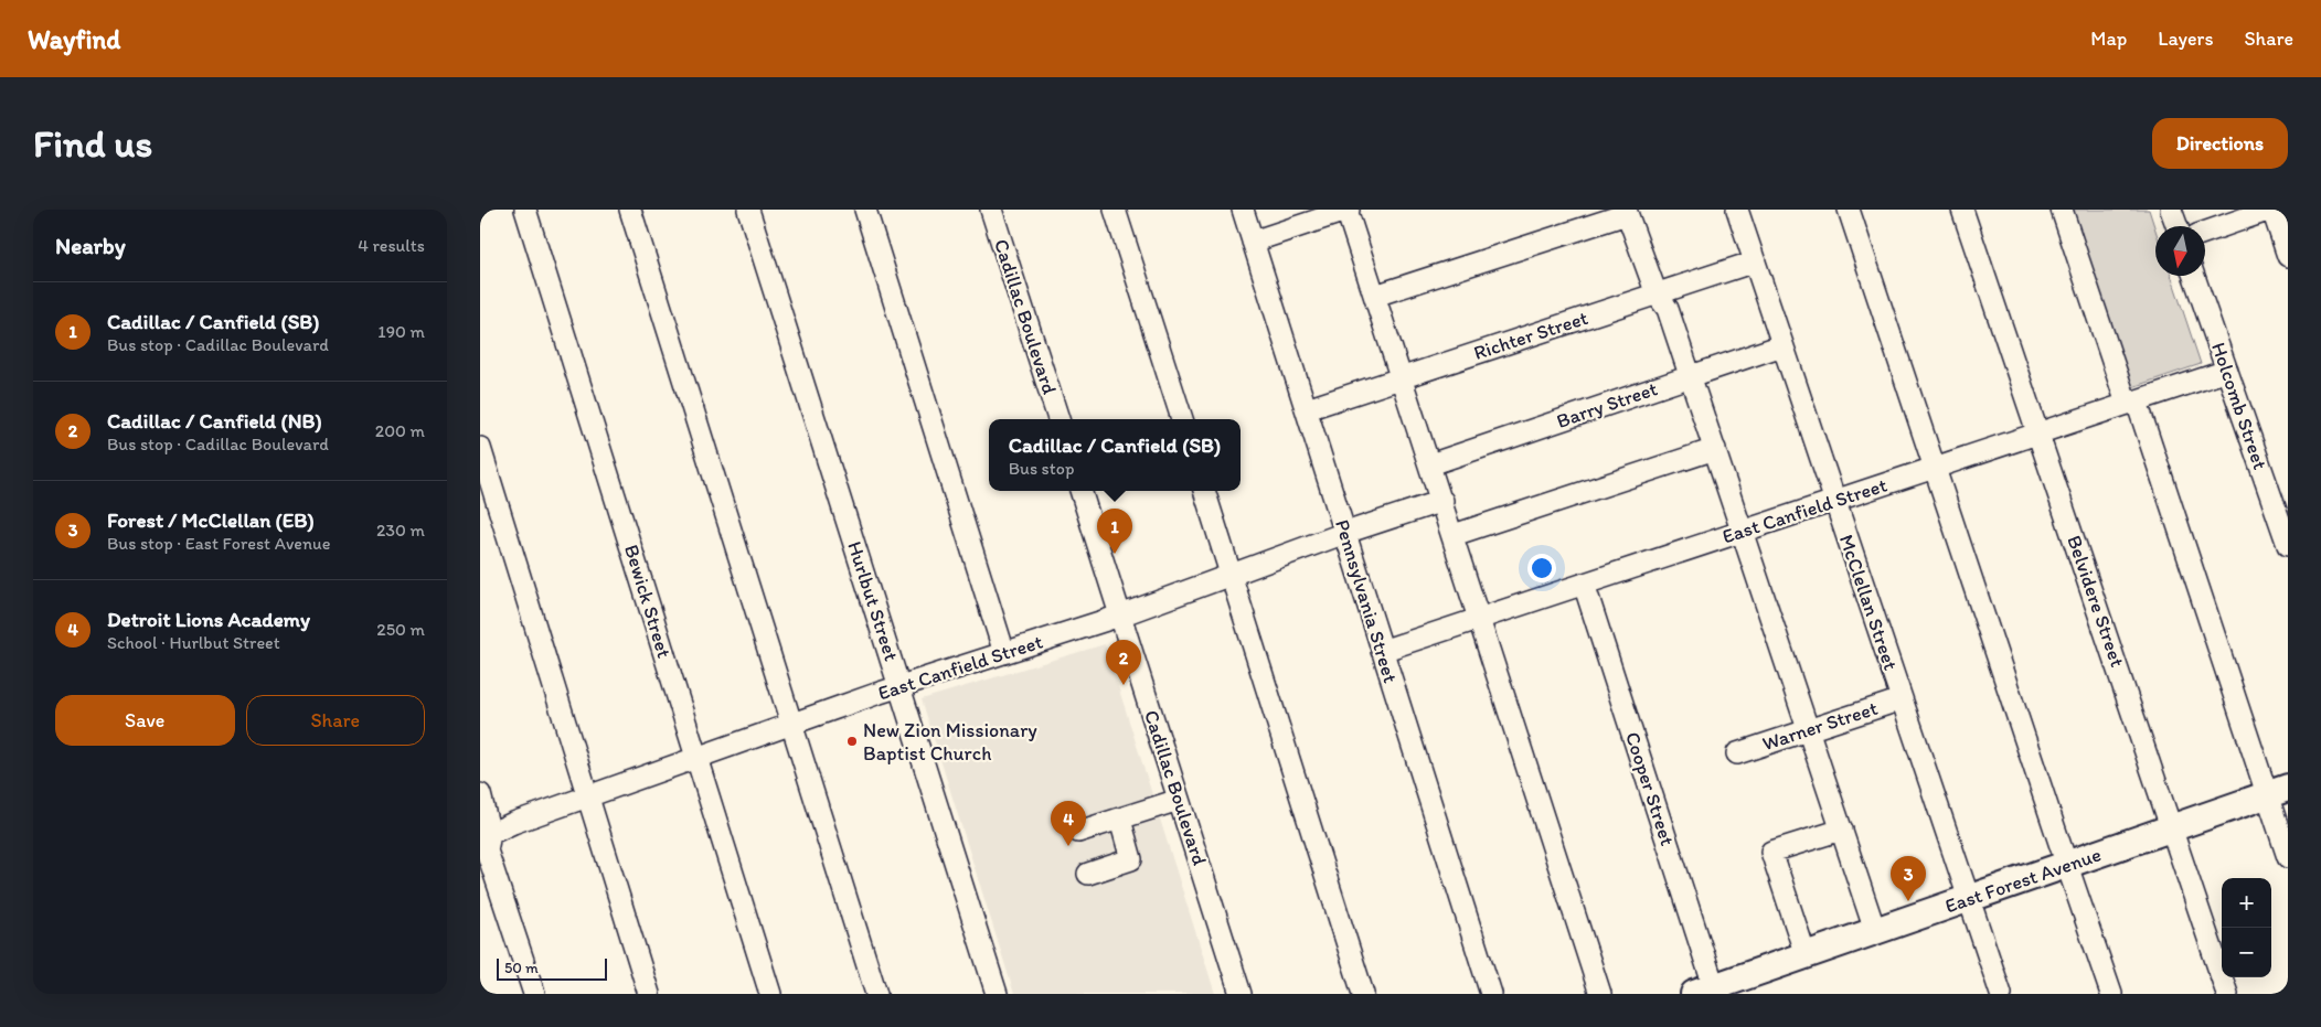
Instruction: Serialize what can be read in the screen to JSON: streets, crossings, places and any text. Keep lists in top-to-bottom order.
{
  "streets": {
    "main road": ["East Forest Avenue"],
    "street": [
      "Cadillac Boulevard",
      "Richter Street",
      "Barry Street",
      "Holcomb Street",
      "East Canfield Street",
      "Bewick Street",
      "Hurlbut Street",
      "Pennsylvania Street",
      "Belvidere Street",
      "McClellan Street",
      "Warner Street",
      "Cooper Street"
    ]
  },
  "crossings": [
    ["Cadillac Boulevard", "East Canfield Street"],
    ["Richter Street", "Pennsylvania Street"],
    ["Richter Street", "McClellan Street"],
    ["Barry Street", "McClellan Street"],
    ["Holcomb Street", "East Canfield Street"],
    ["East Canfield Street", "Bewick Street"],
    ["East Canfield Street", "Hurlbut Street"],
    ["East Canfield Street", "Pennsylvania Street"],
    ["East Canfield Street", "Belvidere Street"],
    ["East Canfield Street", "McClellan Street"],
    ["East Canfield Street", "Cooper Street"],
    ["Belvidere Street", "East Forest Avenue"],
    ["McClellan Street", "Warner Street"],
    ["McClellan Street", "East Forest Avenue"],
    ["Cooper Street", "East Forest Avenue"]
  ],
  "places": ["New Zion Missionary Baptist Church"],
  "scale_bar": "50 m",
  "north": "bottom",
  "page": {
    "header": "Wayfind",
    "nav": ["Map", "Layers", "Share"],
    "buttons": [
      "Directions",
      ["Save", "Share"]
    ],
    "title": "Find us",
    "heading": ["Nearby", "4 results"],
    "list": [
      {
        "mark": "1",
        "name": "Cadillac / Canfield (SB)",
        "note": "Bus stop · Cadillac Boulevard",
        "value": "190 m"
      },
      {
        "mark": "2",
        "name": "Cadillac / Canfield (NB)",
        "note": "Bus stop · Cadillac Boulevard",
        "value": "200 m"
      },
      {
        "mark": "3",
        "name": "Forest / McClellan (EB)",
        "note": "Bus stop · East Forest Avenue",
        "value": "230 m"
      },
      {
        "mark": "4",
        "name": "Detroit Lions Academy",
        "note": "School · Hurlbut Street",
        "value": "250 m"
      }
    ],
    "popup": ["Cadillac / Canfield (SB)", "Bus stop"],
    "pins": [
      "1",
      "2",
      "4",
      "3"
    ],
    "map_buttons": ["+", "−"],
    "scale": "50 m"
  }
}
